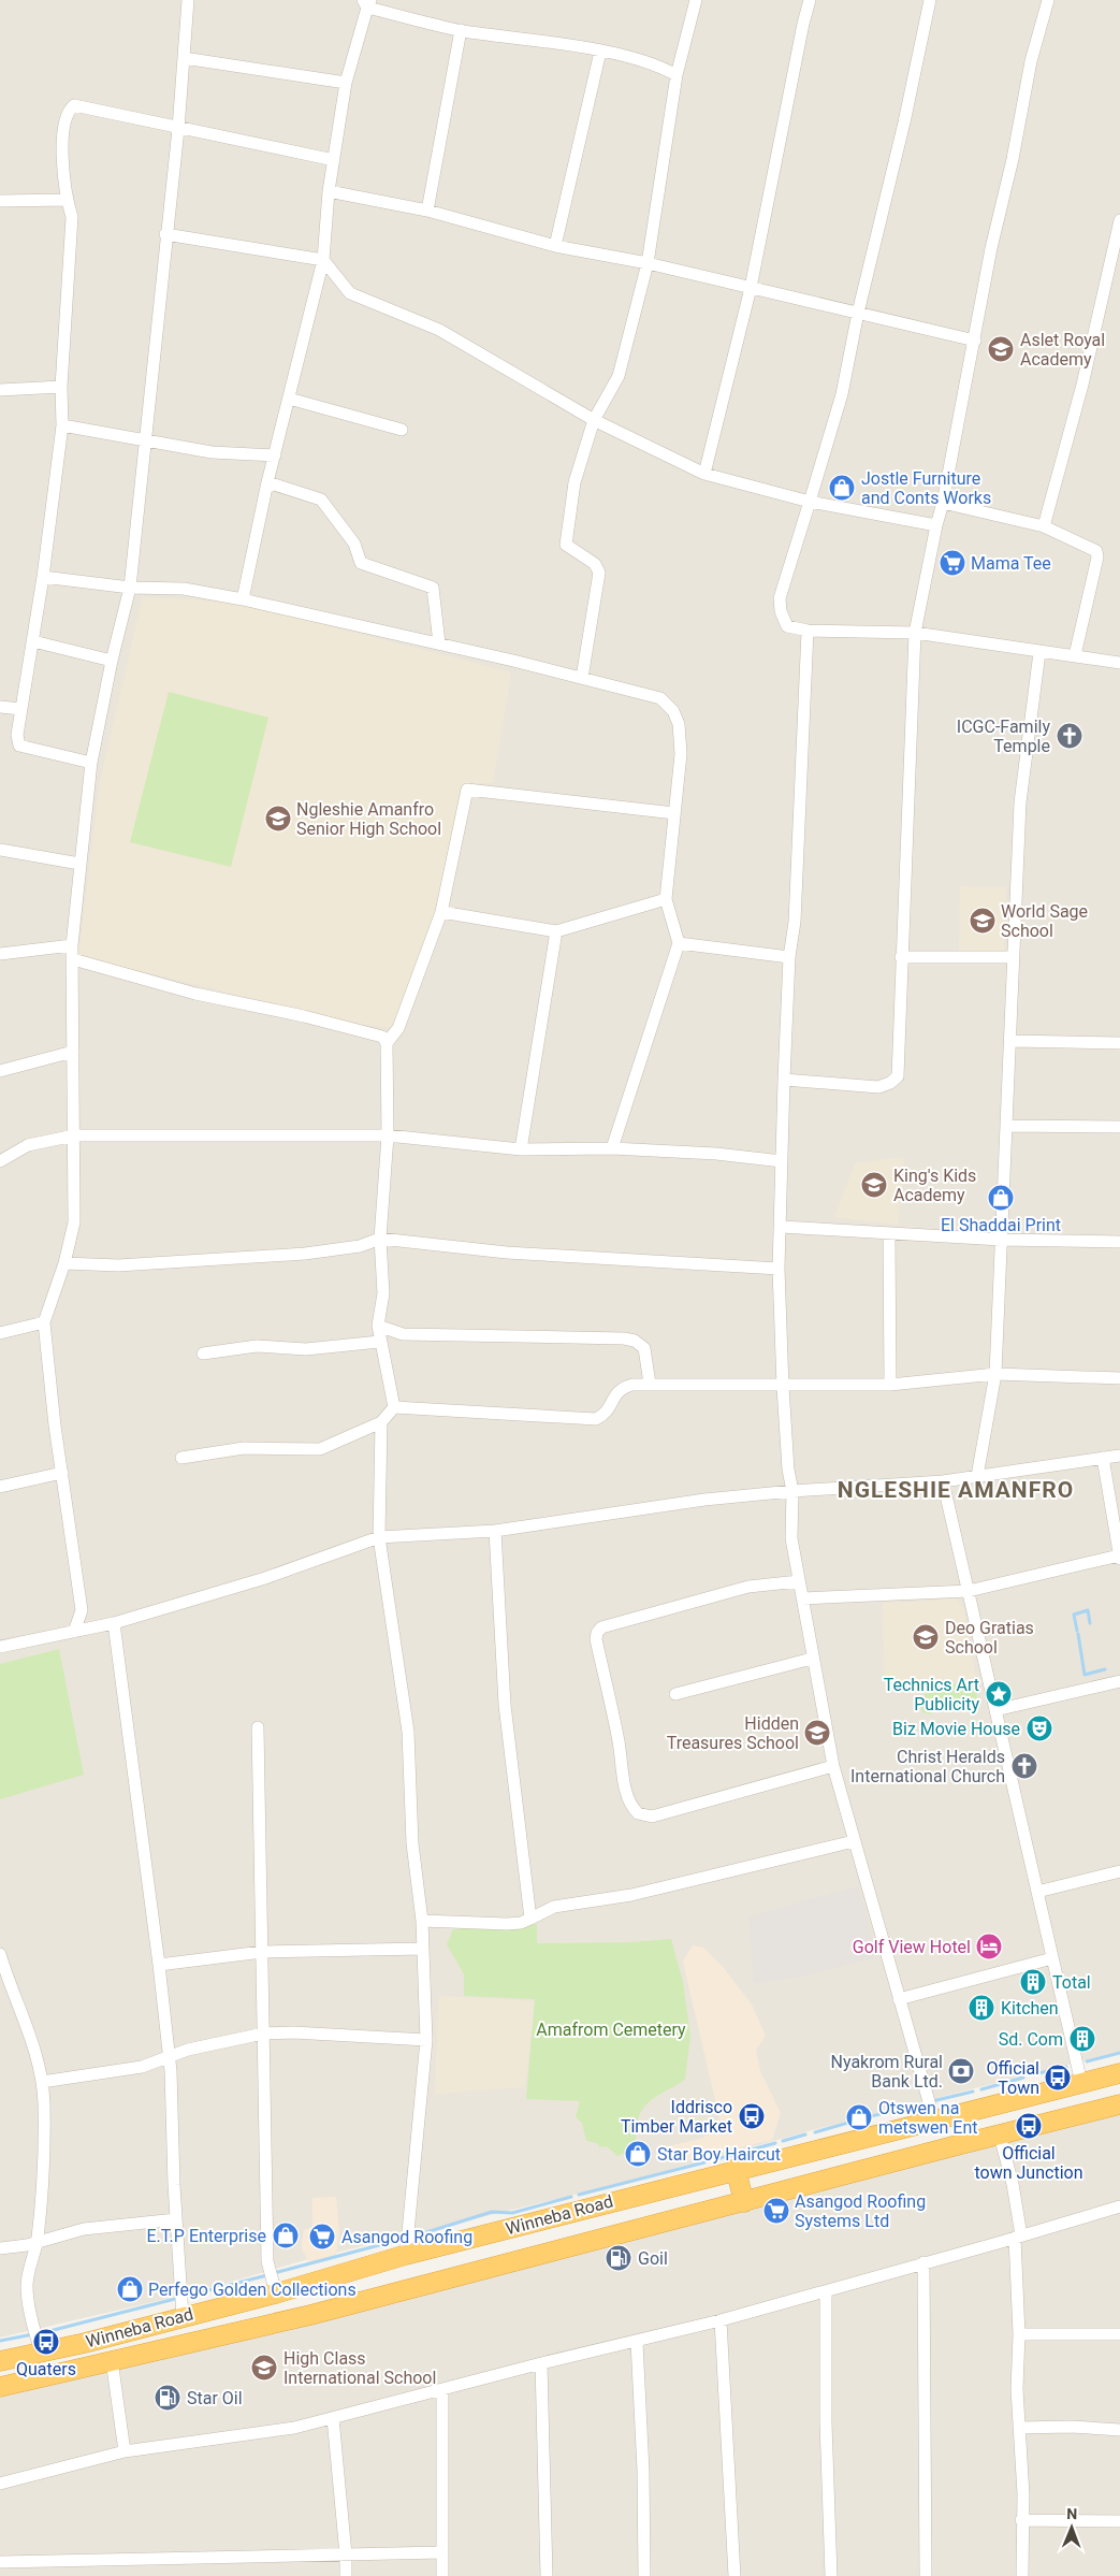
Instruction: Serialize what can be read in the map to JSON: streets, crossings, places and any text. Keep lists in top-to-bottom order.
{
  "streets": {
    "highway": ["Winneba Road"]
  },
  "districts": ["NGLESHIE AMANFRO"],
  "parks": ["Amafrom Cemetery"],
  "places": {
    "school or university": [
      "Aslet Royal Academy",
      "Ngleshie Amanfro Senior High School",
      "World Sage School",
      "King's Kids Academy",
      "Deo Gratias School",
      "Hidden Treasures School",
      "High Class International School"
    ],
    "shop": [
      "Jostle Furniture and Conts Works",
      "El Shaddai Print",
      "Otswen na metswen Ent",
      "Star Boy Haircut",
      "E.T.P Enterprise",
      "Perfego Golden Collections"
    ],
    "supermarket": ["Mama Tee", "Asangod Roofing Systems Ltd", "Asangod Roofing"],
    "church": ["ICGC-Family Temple", "Christ Heralds International Church"],
    "place": ["Technics Art Publicity"],
    "theatre": ["Biz Movie House"],
    "hotel": ["Golf View Hotel"],
    "building": ["Total", "Kitchen", "Sd. Com"],
    "bank": ["Nyakrom Rural Bank Ltd."],
    "bus stop": [
      "Official Town",
      "Iddrisco Timber Market",
      "Official town Junction",
      "Quaters"
    ],
    "fuel station": ["Goil", "Star Oil"]
  },
  "north": "top"
}
